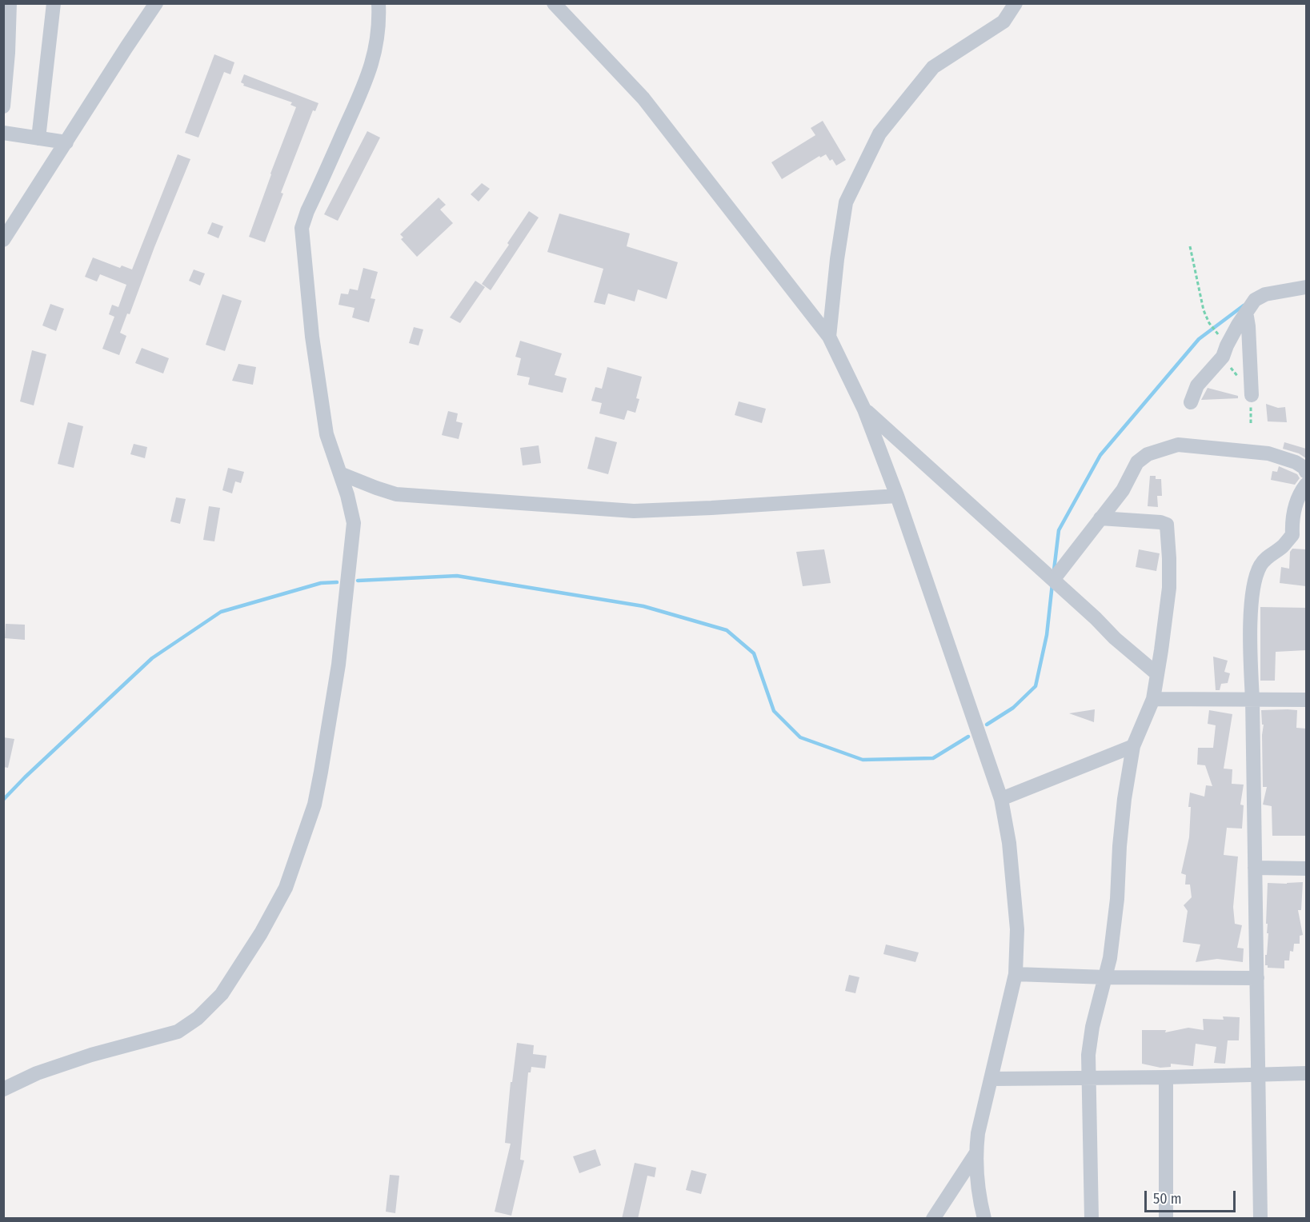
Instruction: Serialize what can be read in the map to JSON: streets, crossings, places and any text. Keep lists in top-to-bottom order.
{
  "scale_bar": "50 m"
}
